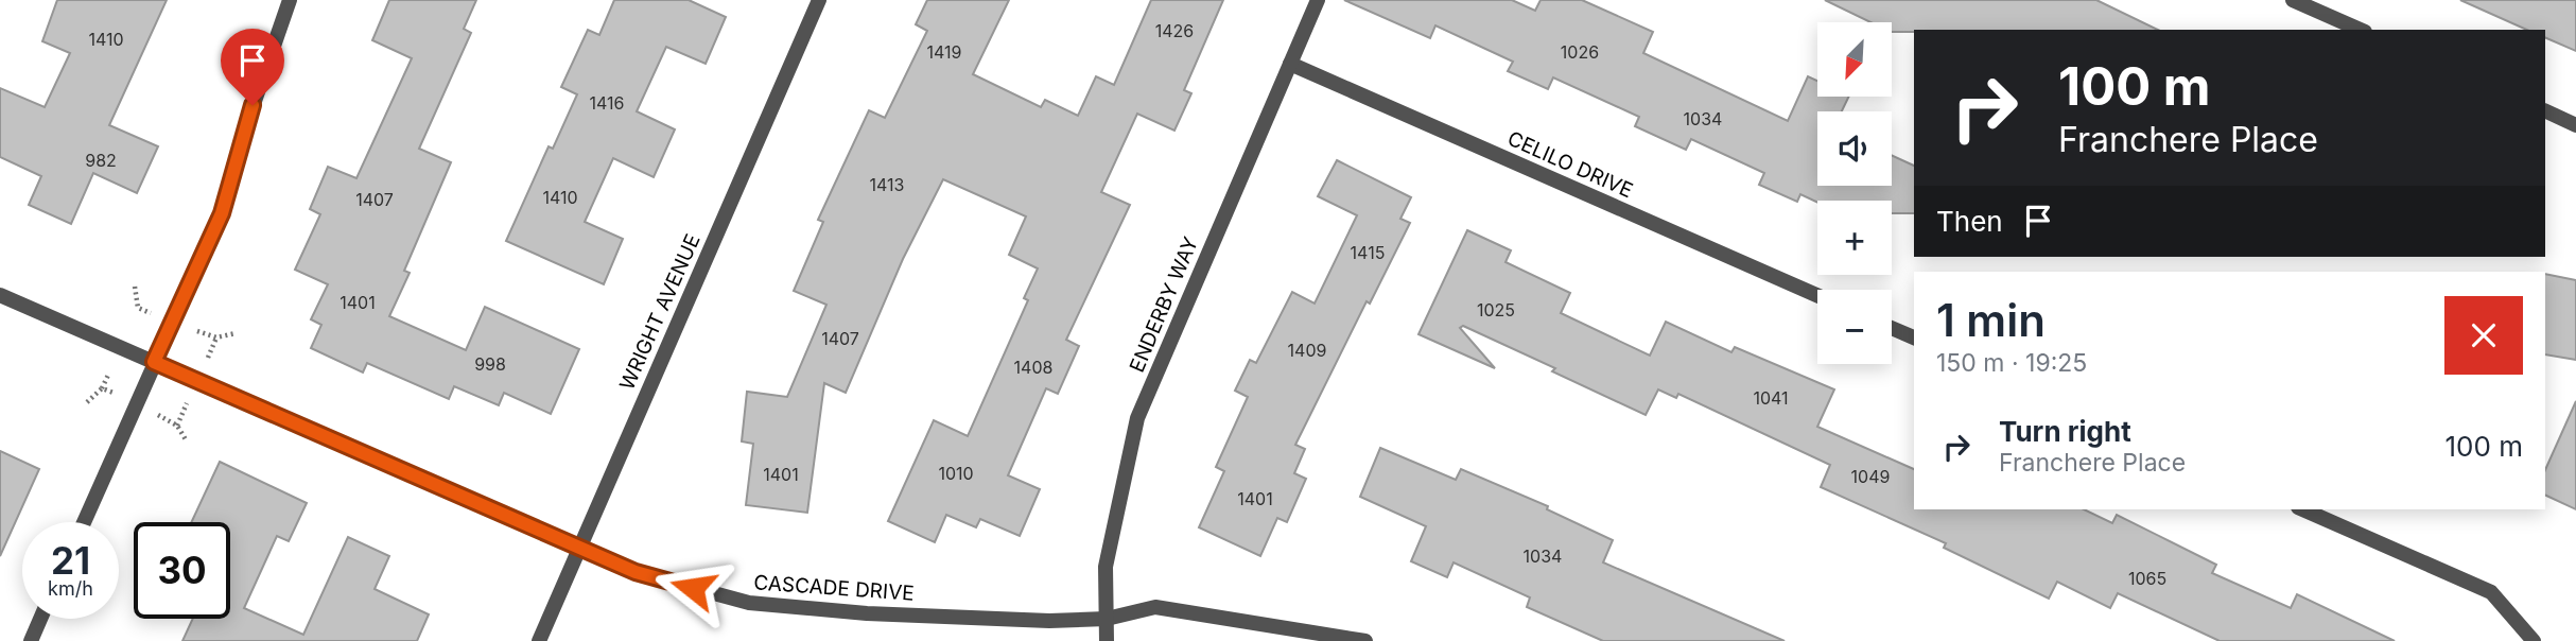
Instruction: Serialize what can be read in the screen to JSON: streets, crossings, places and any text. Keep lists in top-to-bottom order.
{
  "streets": {
    "street": [
      "CELILO DRIVE",
      "ENDERBY WAY",
      "WRIGHT AVENUE",
      "CASCADE DRIVE"
    ]
  },
  "crossings": [
    ["CELILO DRIVE", "ENDERBY WAY"],
    ["ENDERBY WAY", "CASCADE DRIVE"],
    ["WRIGHT AVENUE", "CASCADE DRIVE"]
  ],
  "house_numbers": [
    "1426",
    "1410",
    "1419",
    "1026",
    "1416",
    "1034",
    "982",
    "1413",
    "1410",
    "1407",
    "1415",
    "1401",
    "1025",
    "1407",
    "1409",
    "998",
    "1408",
    "1041",
    "1010",
    "1401",
    "1049",
    "1401",
    "1034",
    "1065"
  ],
  "north": "bottom left",
  "page": {
    "map_buttons": ["+", "−"],
    "turn": ["100 m", "Franchere Place"],
    "then": "Then",
    "heading": ["1 min", "150 m · 19:25"],
    "list": [
      {
        "name": "Turn right",
        "note": "Franchere Place",
        "value": "100 m"
      }
    ],
    "speed": "21 km/h",
    "limit": "30"
  }
}
